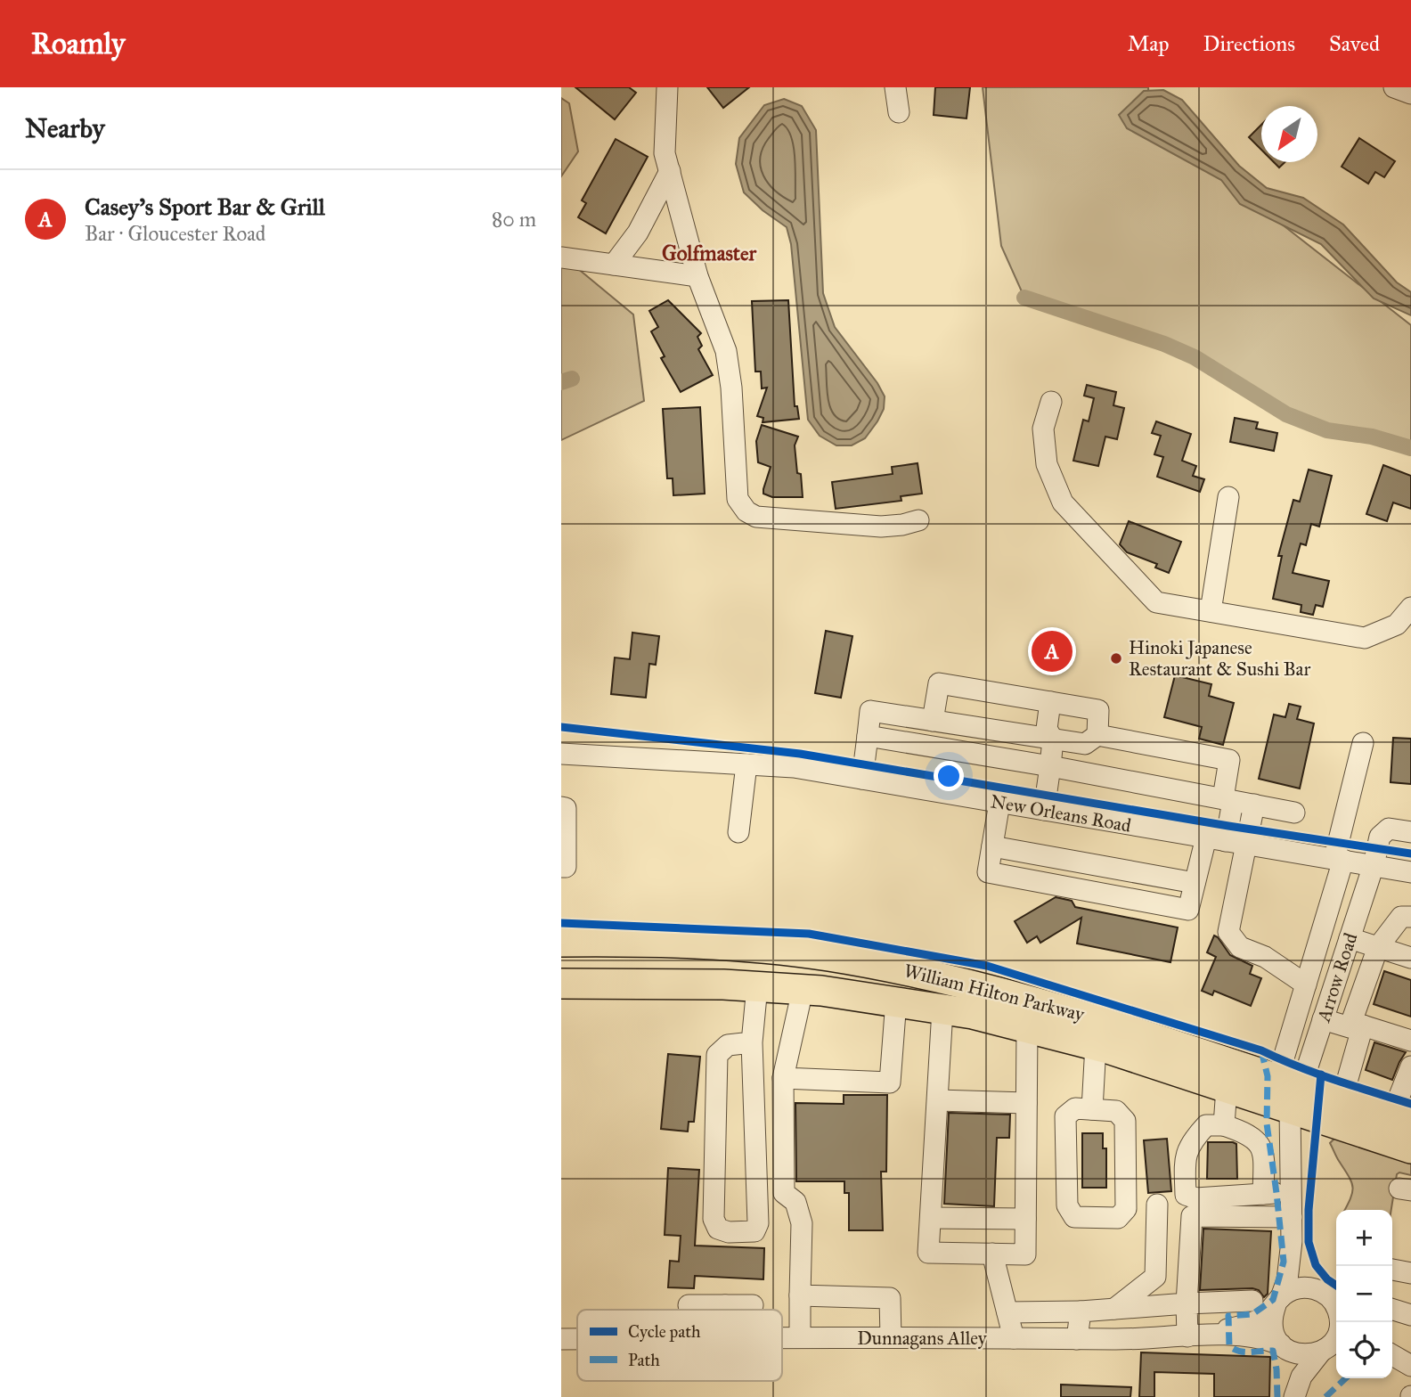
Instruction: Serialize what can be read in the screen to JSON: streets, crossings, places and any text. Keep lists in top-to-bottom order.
{
  "streets": {
    "highway": ["William Hilton Parkway"],
    "street": ["New Orleans Road", "Arrow Road", "Dunnagans Alley"]
  },
  "crossings": [
    ["New Orleans Road", "Arrow Road"],
    ["Arrow Road", "William Hilton Parkway"],
    ["Arrow Road", "Dunnagans Alley"]
  ],
  "districts": ["Golfmaster"],
  "places": ["Hinoki Japanese Restaurant & Sushi Bar"],
  "legend": ["Cycle path", "Path"],
  "north": "bottom left",
  "page": {
    "header": "Roamly",
    "nav": ["Map", "Directions", "Saved"],
    "heading": "Nearby",
    "list": [
      {
        "mark": "A",
        "name": "Casey's Sport Bar & Grill",
        "note": "Bar · Gloucester Road",
        "value": "80 m"
      }
    ],
    "pins": "A",
    "map_buttons": ["+", "−"]
  }
}
